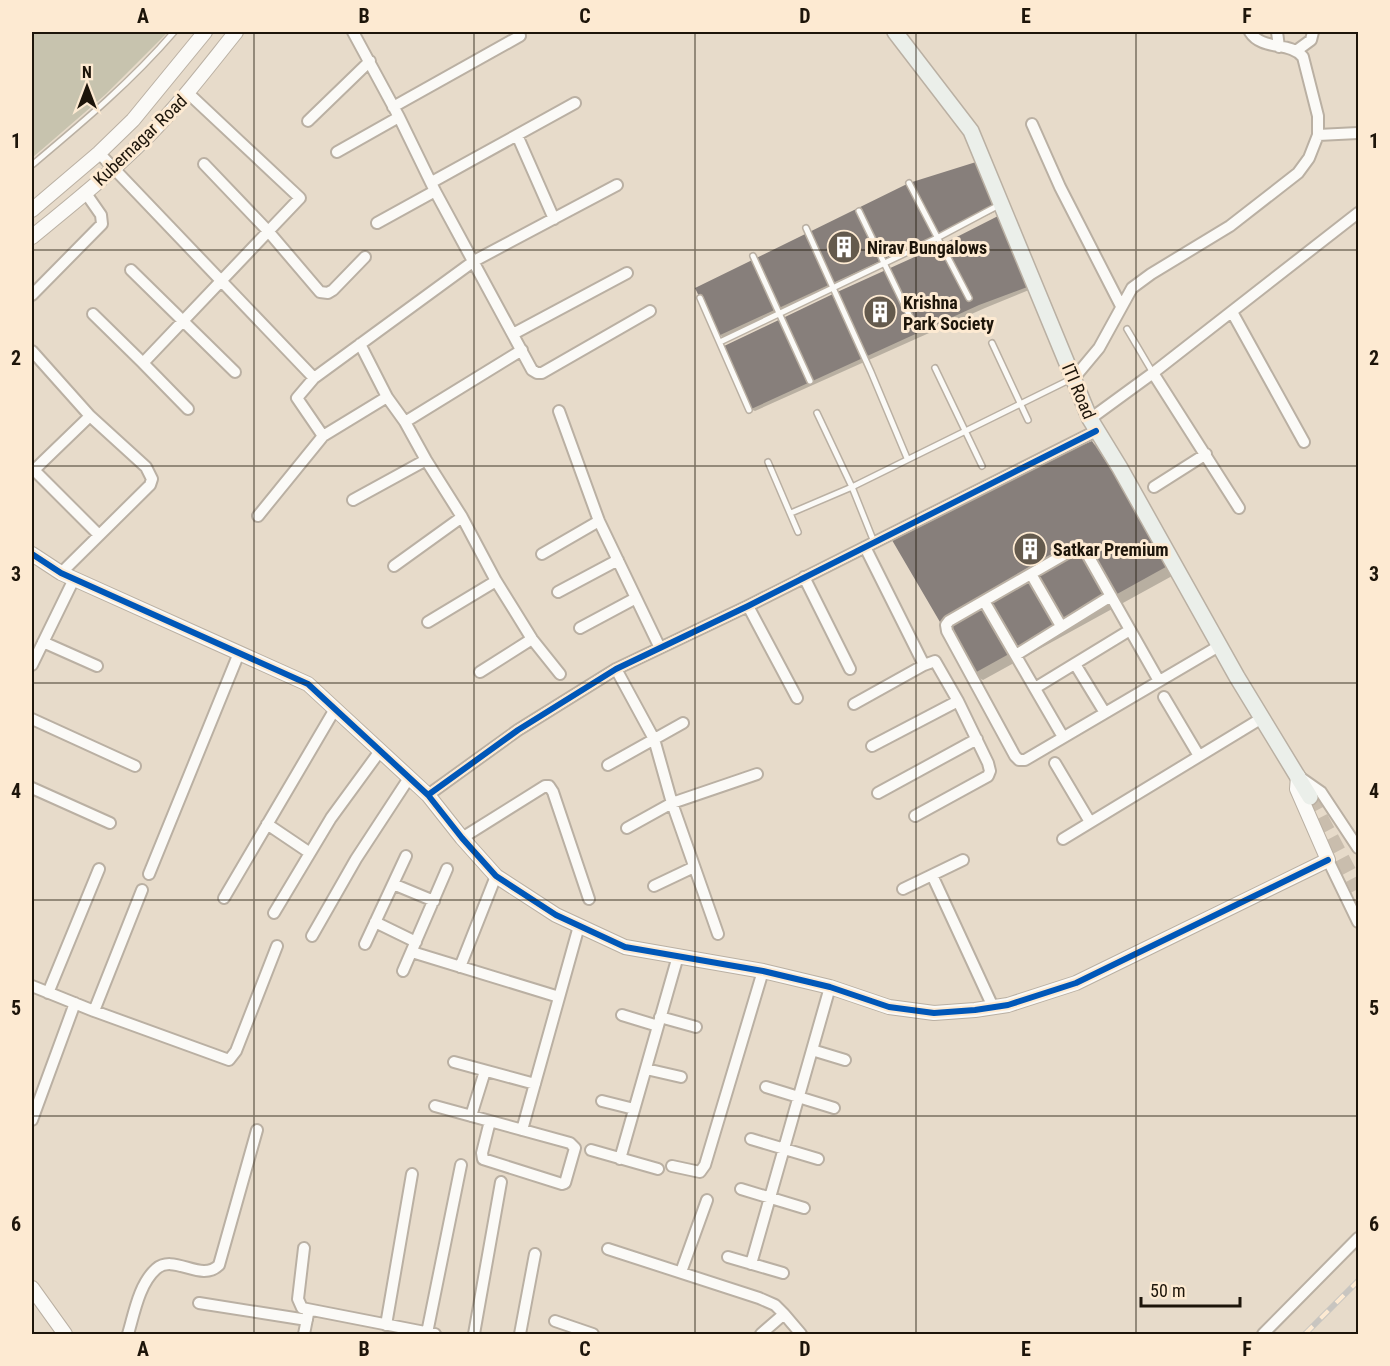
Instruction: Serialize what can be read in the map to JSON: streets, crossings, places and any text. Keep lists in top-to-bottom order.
{
  "streets": {
    "main road": ["ITI Road"],
    "street": ["Kubernagar Road"]
  },
  "places": {
    "building": ["Nirav Bungalows", "Krishna Park Society", "Satkar Premium"]
  },
  "scale_bar": "50 m",
  "north": "top",
  "grid": {
    "columns": [
      "A",
      "B",
      "C",
      "D",
      "E",
      "F"
    ],
    "rows": [
      "1",
      "2",
      "3",
      "4",
      "5",
      "6"
    ]
  }
}
